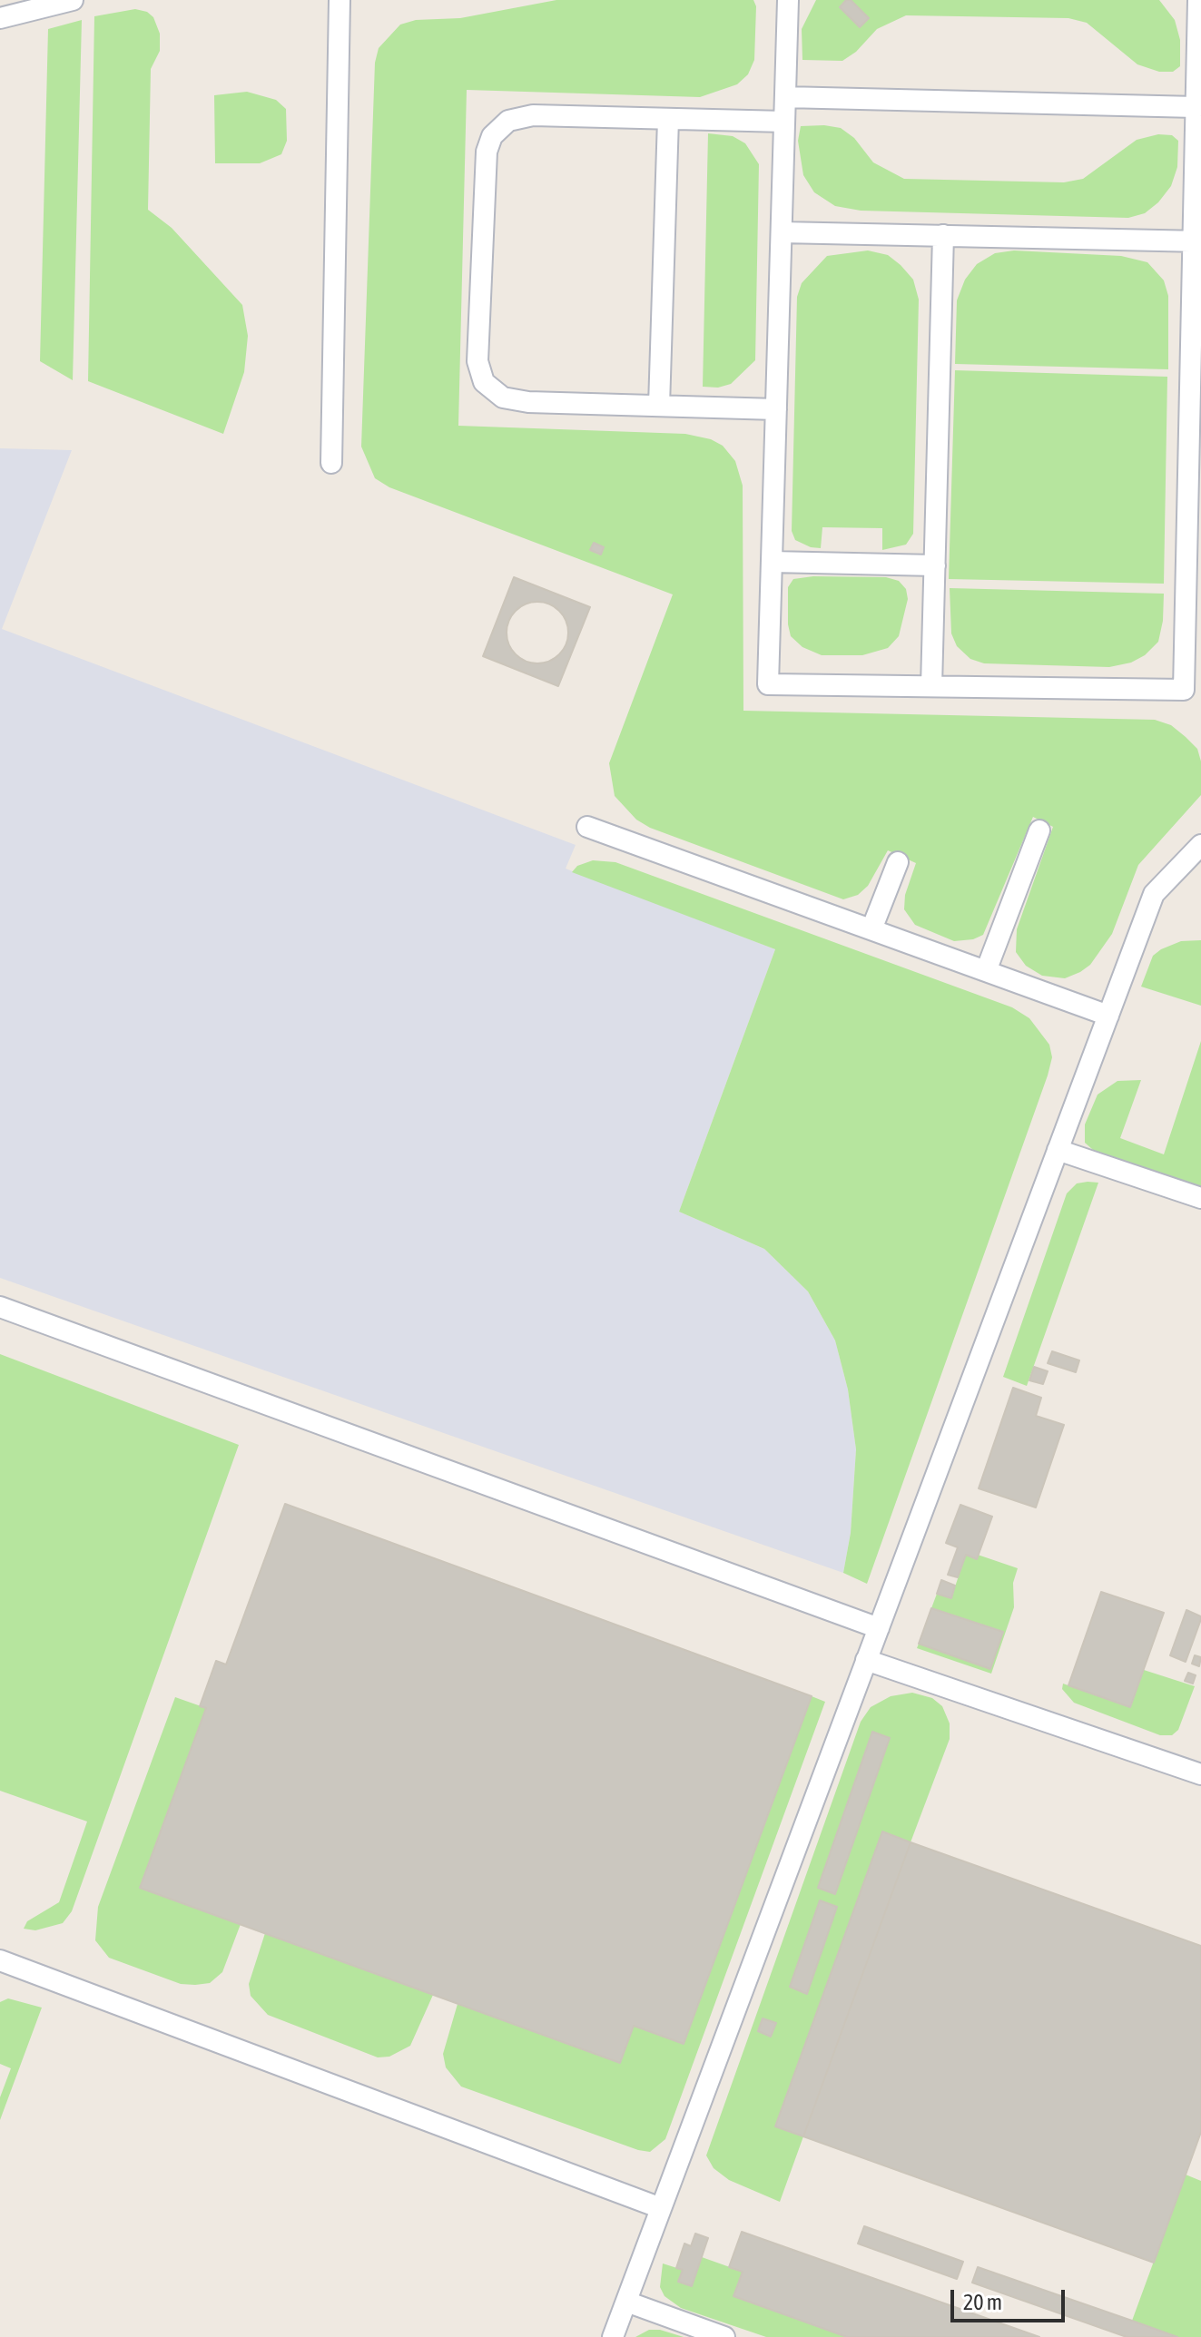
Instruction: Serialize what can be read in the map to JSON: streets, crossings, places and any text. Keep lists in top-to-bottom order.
{
  "scale_bar": "20 m"
}
